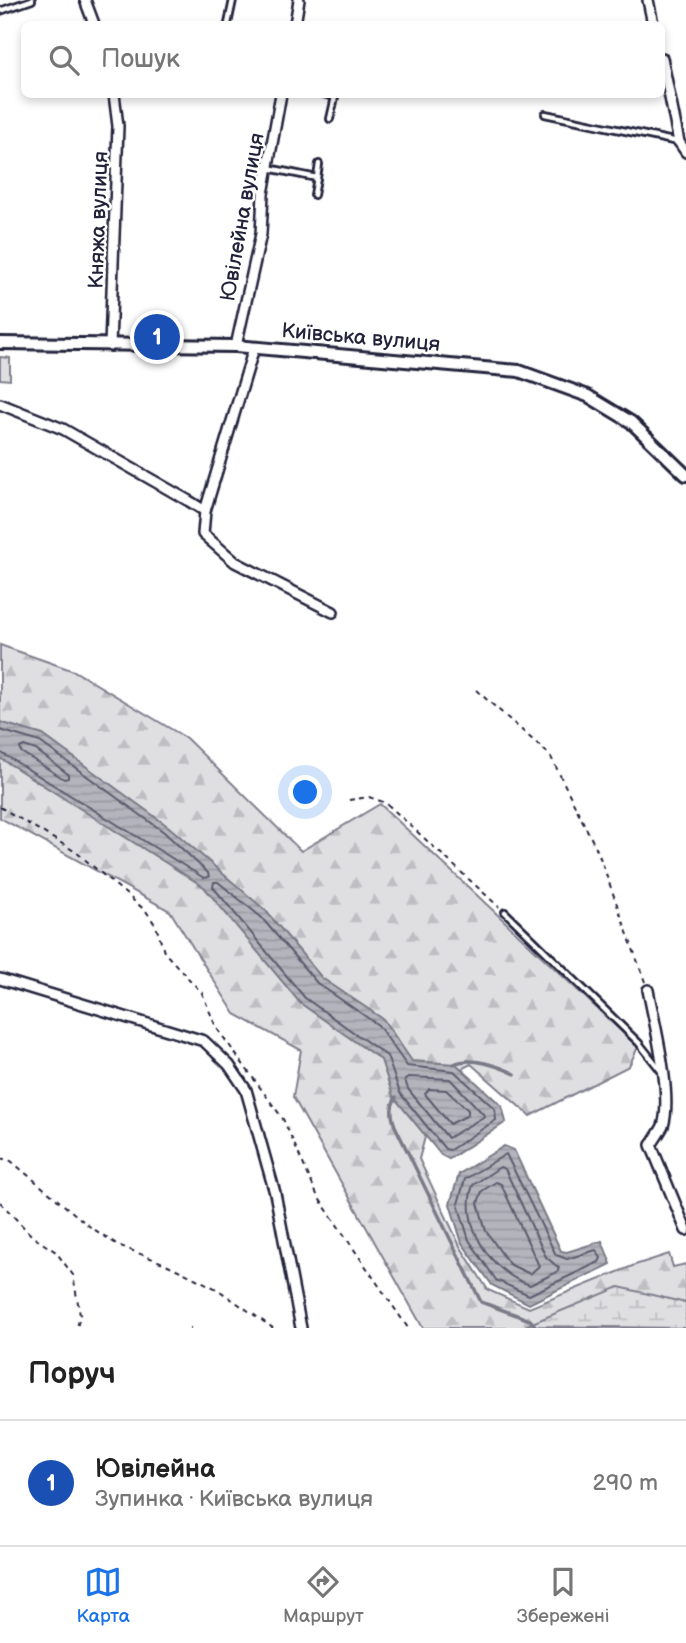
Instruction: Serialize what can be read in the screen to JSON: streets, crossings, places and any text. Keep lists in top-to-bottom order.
{
  "streets": {
    "street": ["Ювілейна вулиця", "Княжа вулиця", "Київська вулиця"]
  },
  "crossings": [
    ["Ювілейна вулиця", "Київська вулиця"],
    ["Княжа вулиця", "Київська вулиця"]
  ],
  "page": {
    "search": "Пошук",
    "pins": "1",
    "heading": "Поруч",
    "list": [
      {
        "mark": "1",
        "name": "Ювілейна",
        "note": "Зупинка · Київська вулиця",
        "value": "290 m"
      }
    ],
    "nav": ["Карта", "Маршрут", "Збережені"]
  }
}
